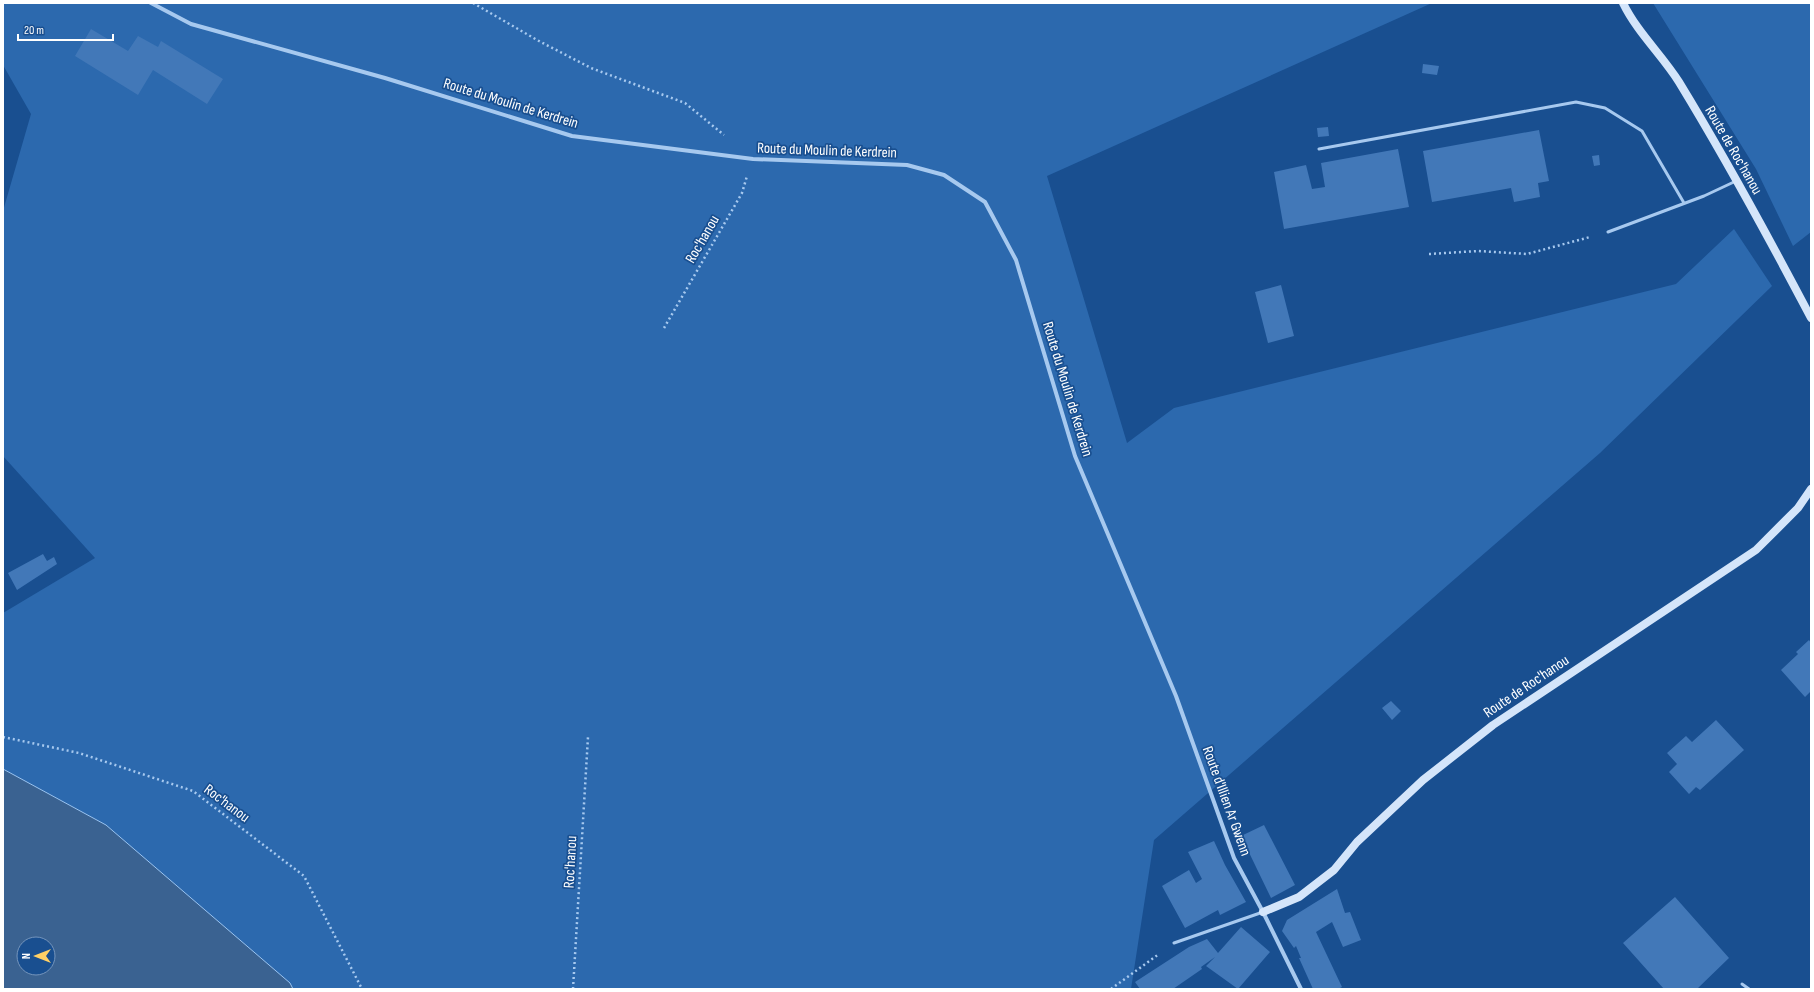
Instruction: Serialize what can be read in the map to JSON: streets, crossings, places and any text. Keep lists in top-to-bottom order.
{
  "streets": {
    "street": ["Route du Moulin de Kerdrein", "Route de Roc'hanou", "Route d'Illien Ar Gwenn"],
    "path": ["Roc'hanou"]
  },
  "crossings": [
    ["Route du Moulin de Kerdrein", "Roc'hanou"],
    ["Route du Moulin de Kerdrein", "Route d'Illien Ar Gwenn"],
    ["Route de Roc'hanou", "Route d'Illien Ar Gwenn"]
  ],
  "scale_bar": "20 m",
  "north": "left"
}
